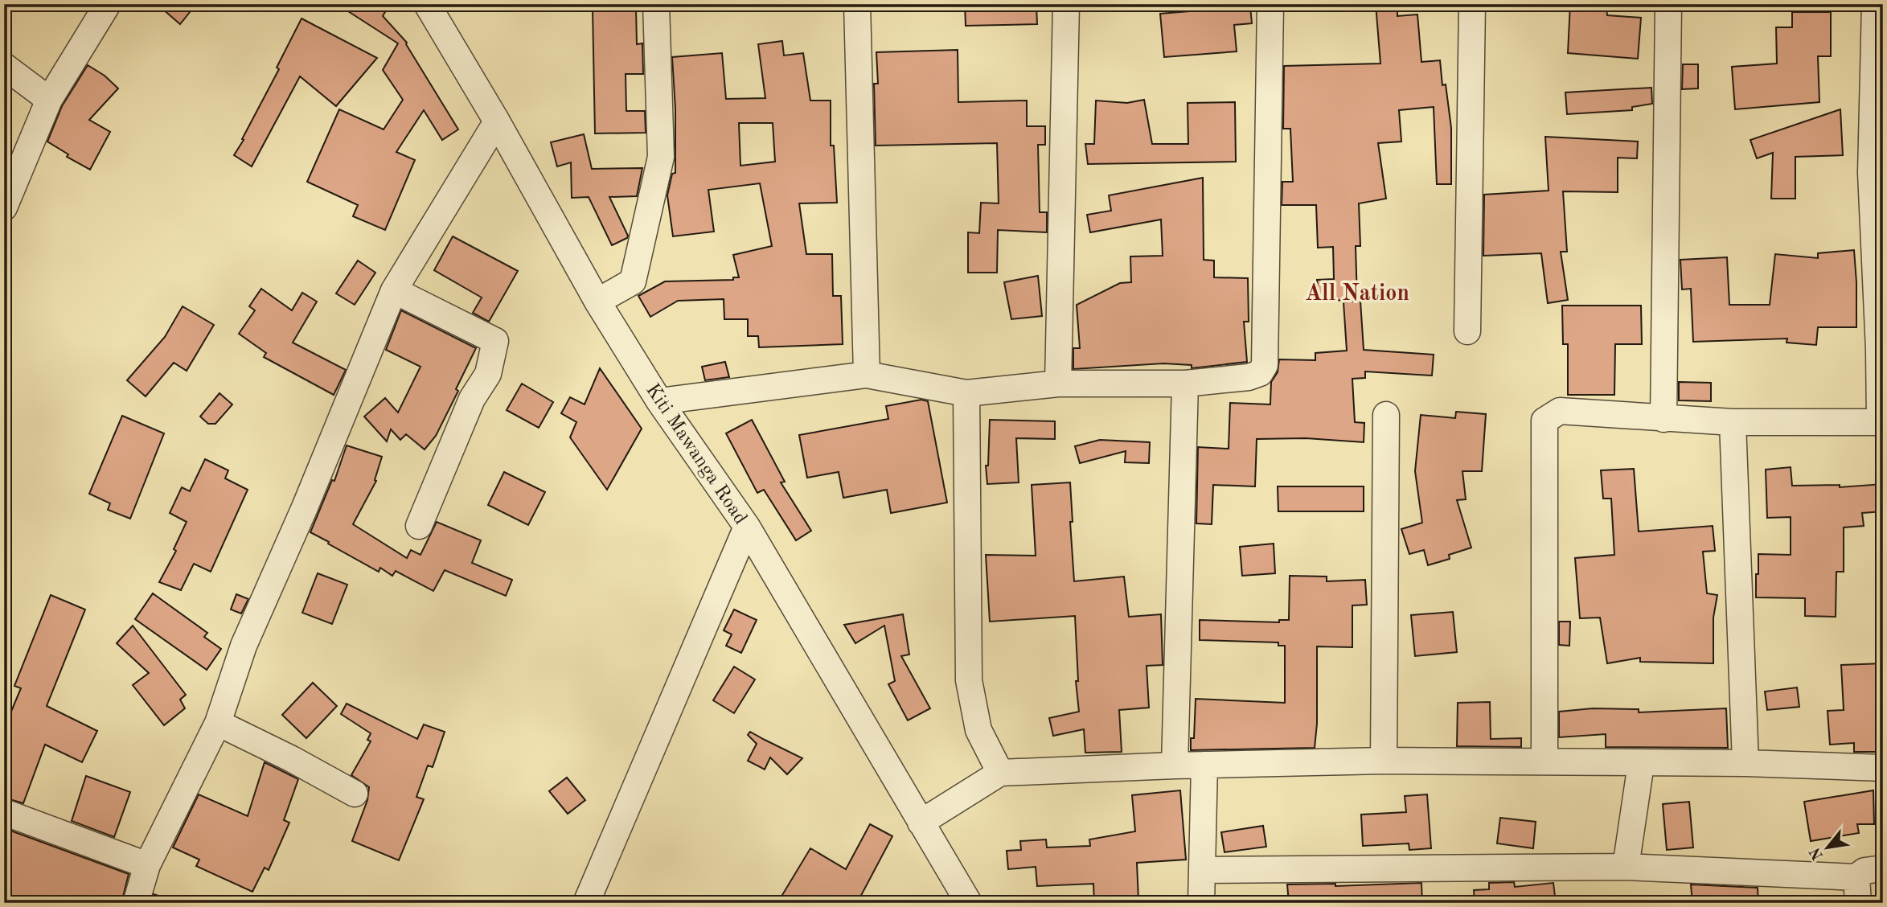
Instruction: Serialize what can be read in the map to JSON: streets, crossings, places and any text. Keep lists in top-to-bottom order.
{
  "streets": {
    "street": ["Kiti Mawanga Road"]
  },
  "districts": ["All Nation"],
  "north": "bottom left"
}
